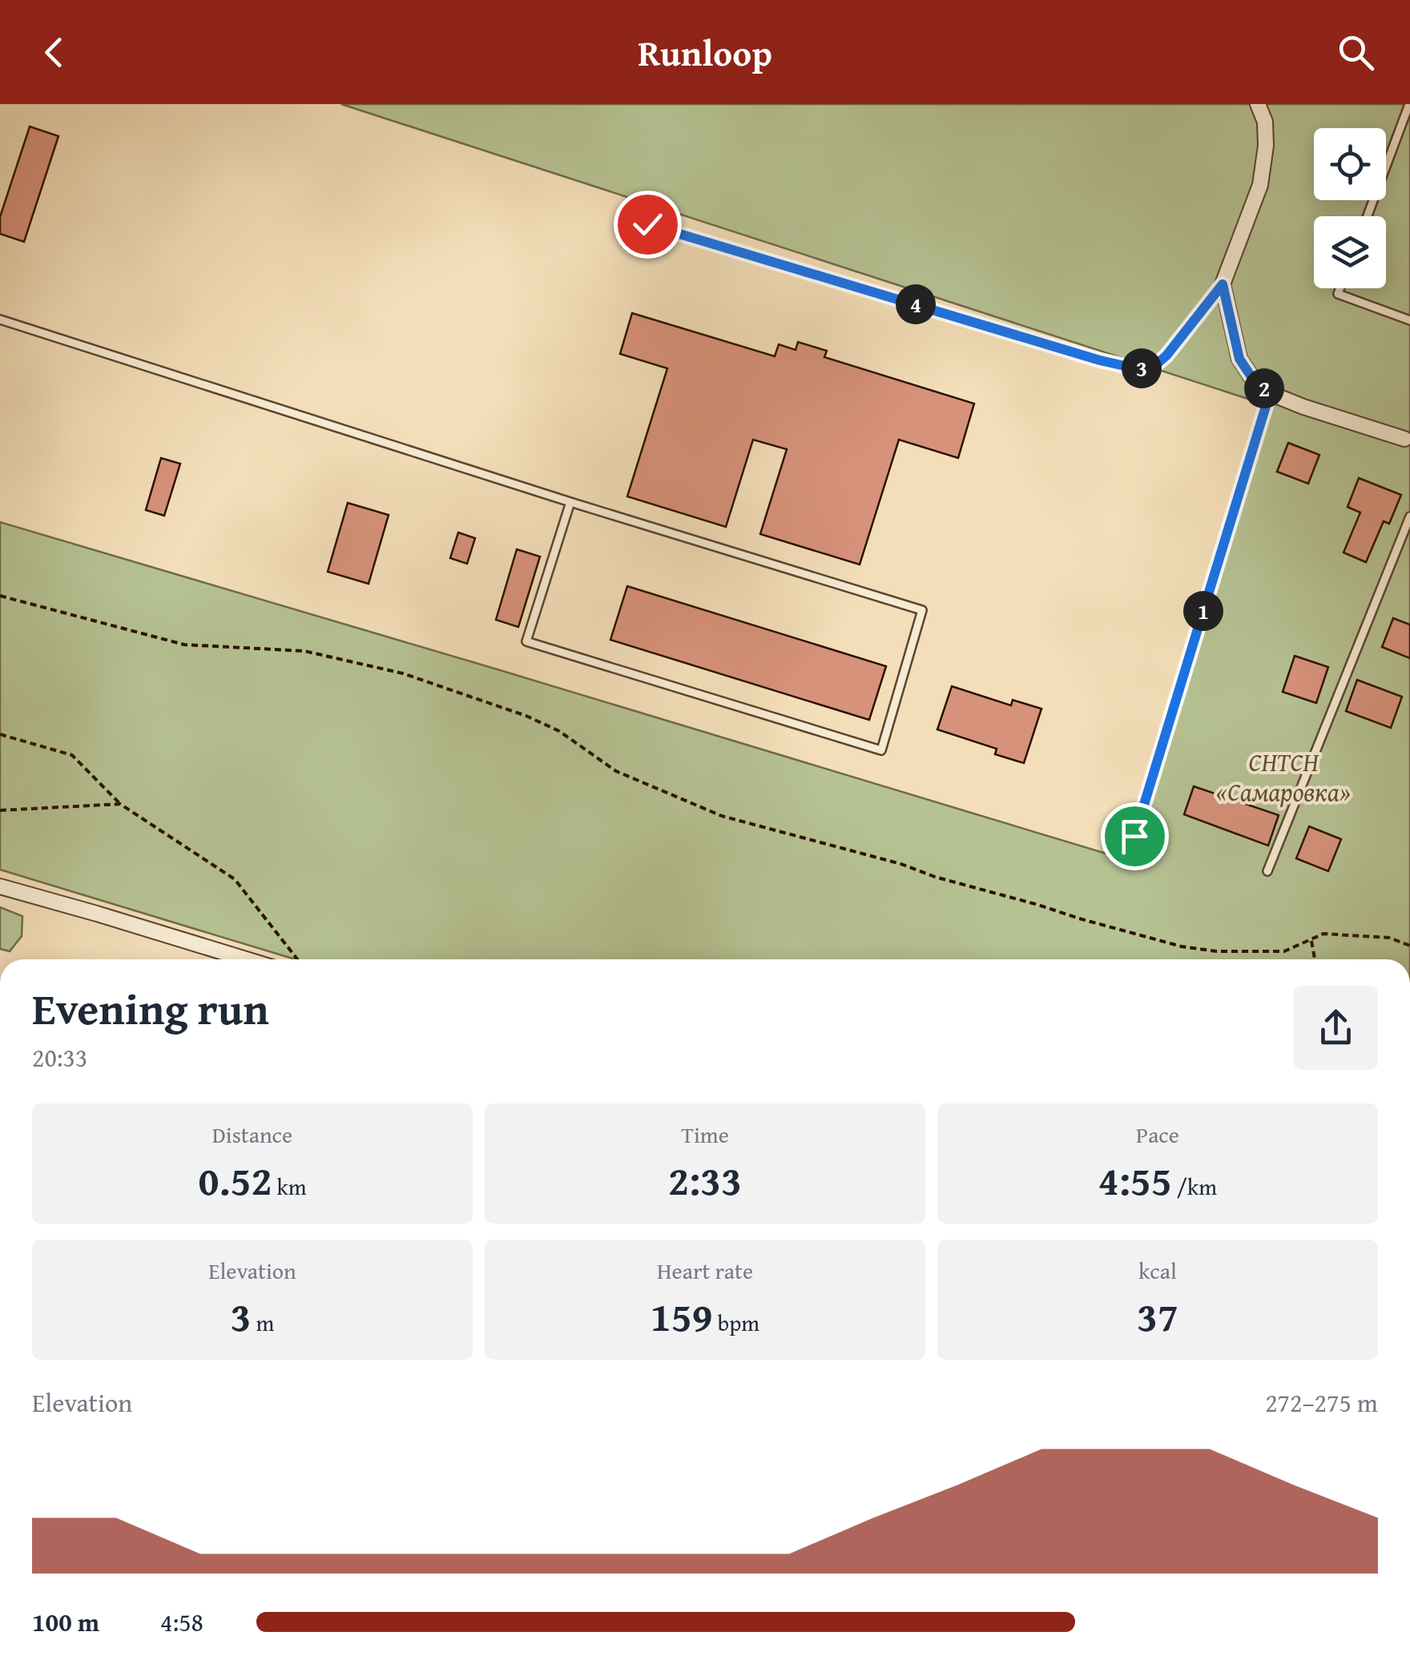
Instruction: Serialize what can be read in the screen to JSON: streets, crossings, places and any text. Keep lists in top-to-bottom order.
{
  "parks": ["СНТСН «Самаровка»"],
  "page": {
    "header": "Runloop",
    "pins": [
      "4",
      "3",
      "2",
      "1"
    ],
    "heading": ["Evening run", "20:33"],
    "stats": [
      ["Distance", "0.52 km"],
      ["Time", "2:33"],
      ["Pace", "4:55 /km"],
      ["Elevation", "3 m"],
      ["Heart rate", "159 bpm"],
      ["kcal", "37"]
    ],
    "chart": ["Elevation", "272–275 m"],
    "list": [
      {
        "name": "100 m",
        "note": "4:58"
      }
    ]
  }
}
